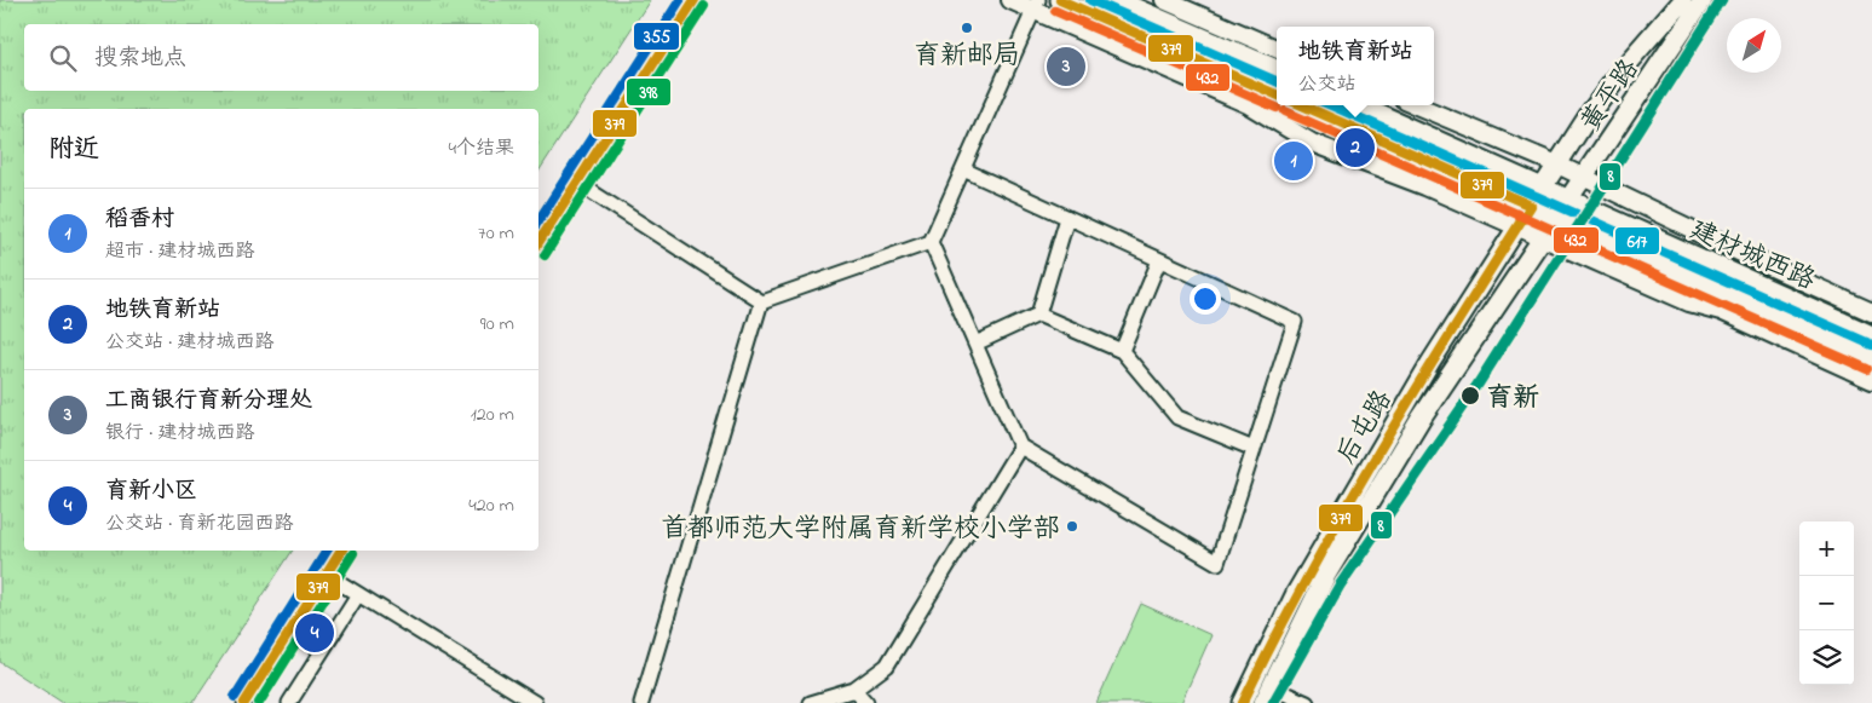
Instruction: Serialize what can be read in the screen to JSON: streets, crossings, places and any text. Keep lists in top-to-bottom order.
{
  "streets": {
    "main road": ["黄平路", "建材城西路", "后屯路"]
  },
  "crossings": [
    ["黄平路", "建材城西路"],
    ["黄平路", "后屯路"],
    ["建材城西路", "后屯路"]
  ],
  "places": ["育新邮局", "育新", "首都师范大学附属育新学校小学部"],
  "lines": [
    "transit line 8",
    "transit line 379",
    "transit line 617",
    "transit line 355",
    "transit line 398",
    "transit line 432"
  ],
  "north": "top right",
  "page": {
    "search": "搜索地点",
    "popup": ["地铁育新站", "公交站"],
    "pins": [
      "3",
      "2",
      "1",
      "4"
    ],
    "heading": ["附近", "4个结果"],
    "list": [
      {
        "mark": "1",
        "name": "稻香村",
        "note": "超市 · 建材城西路",
        "value": "70 m"
      },
      {
        "mark": "2",
        "name": "地铁育新站",
        "note": "公交站 · 建材城西路",
        "value": "90 m"
      },
      {
        "mark": "3",
        "name": "工商银行育新分理处",
        "note": "银行 · 建材城西路",
        "value": "120 m"
      },
      {
        "mark": "4",
        "name": "育新小区",
        "note": "公交站 · 育新花园西路",
        "value": "420 m"
      }
    ],
    "map_buttons": ["+", "−"]
  }
}
